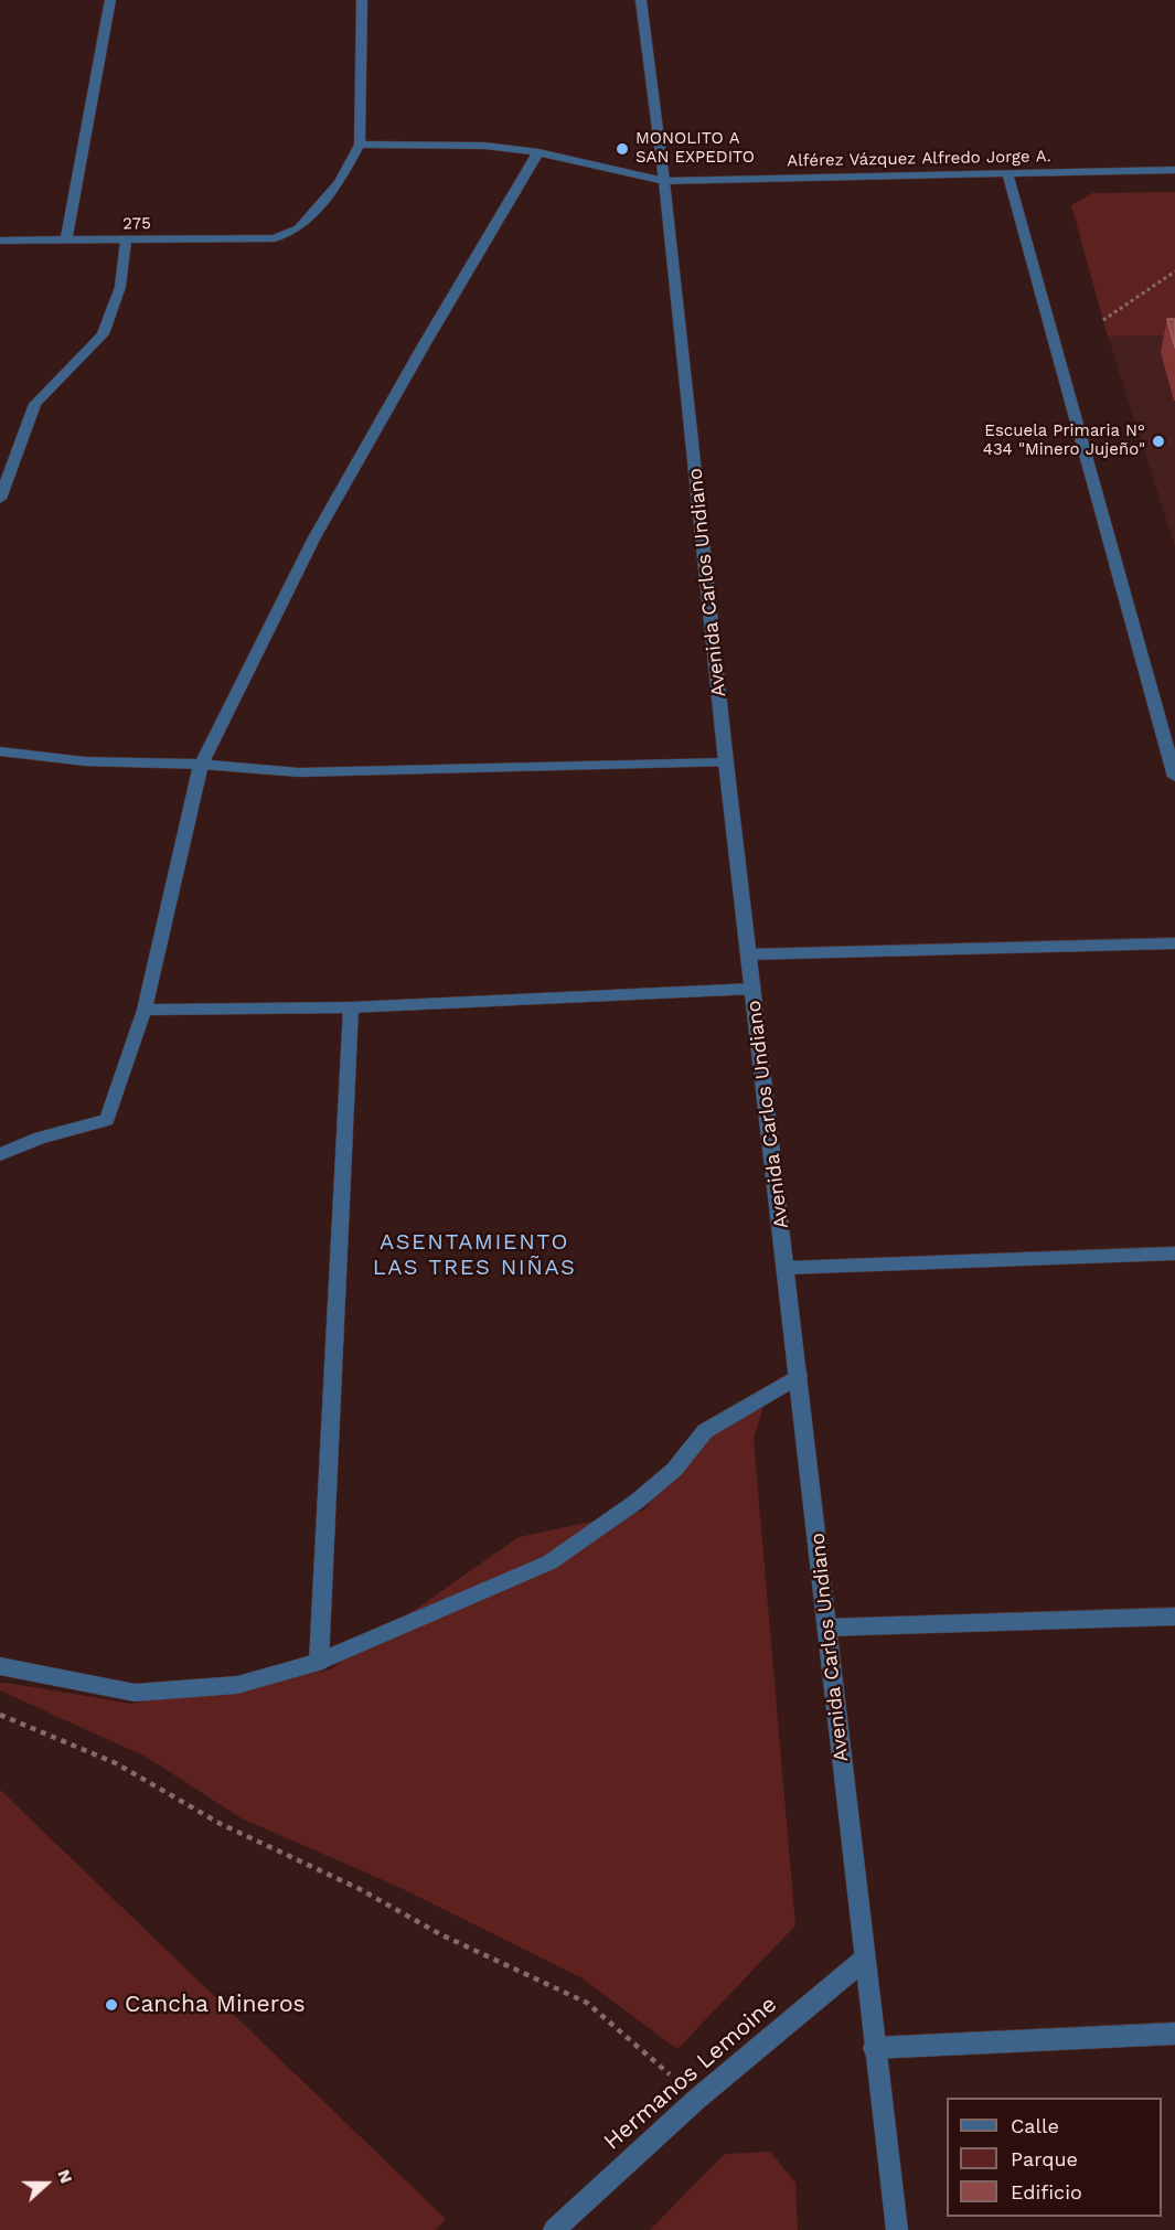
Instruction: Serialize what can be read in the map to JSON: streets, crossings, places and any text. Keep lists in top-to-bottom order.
{
  "streets": {
    "street": [
      "Alférez Vázquez Alfredo Jorge A.",
      "275",
      "Avenida Carlos Undiano",
      "Hermanos Lemoine"
    ]
  },
  "crossings": [
    ["Alférez Vázquez Alfredo Jorge A.", "275"],
    ["Alférez Vázquez Alfredo Jorge A.", "Avenida Carlos Undiano"],
    ["Avenida Carlos Undiano", "Hermanos Lemoine"]
  ],
  "districts": ["ASENTAMIENTO LAS TRES NIÑAS"],
  "places": ["MONOLITO A SAN EXPEDITO", "Escuela Primaria N° 434 \"Minero Jujeño\"", "Cancha Mineros"],
  "legend": ["Calle", "Parque", "Edificio"],
  "north": "right"
}
